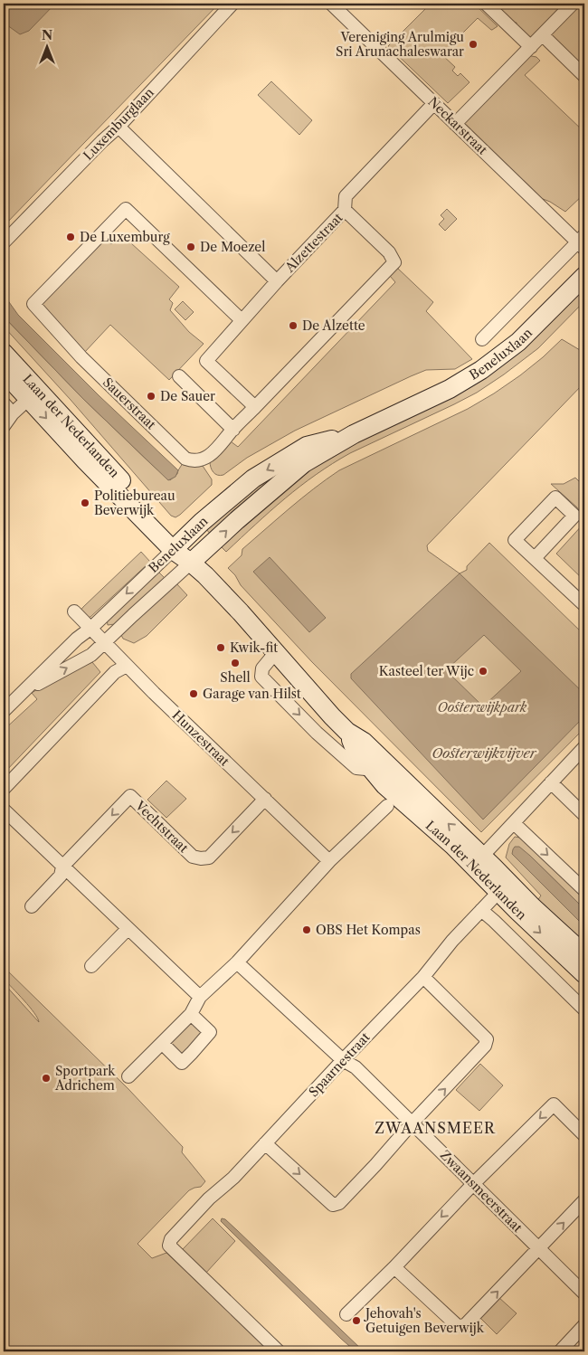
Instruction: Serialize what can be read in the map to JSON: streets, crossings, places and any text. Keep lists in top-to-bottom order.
{
  "streets": {
    "main road": ["Beneluxlaan", "Laan der Nederlanden"],
    "street": [
      "Luxemburglaan",
      "Neckarstraat",
      "Alzettestraat",
      "Sauerstraat",
      "Hunzestraat",
      "Vechtstraat",
      "Spaarnestraat",
      "Zwaansmeerstraat"
    ]
  },
  "crossings": [
    ["Neckarstraat", "Alzettestraat"],
    ["Alzettestraat", "Sauerstraat"],
    ["Beneluxlaan", "Laan der Nederlanden"],
    ["Beneluxlaan", "Hunzestraat"],
    ["Laan der Nederlanden", "Spaarnestraat"],
    ["Hunzestraat", "Vechtstraat"],
    ["Spaarnestraat", "Zwaansmeerstraat"]
  ],
  "districts": ["ZWAANSMEER"],
  "water": ["Oosterwijkvijver"],
  "parks": ["Oosterwijkpark"],
  "places": [
    "Vereniging Arulmigu Sri Arunachaleswarar",
    "De Luxemburg",
    "De Moezel",
    "De Alzette",
    "De Sauer",
    "Politiebureau Beverwijk",
    "Kwik-fit",
    "Shell",
    "Kasteel ter Wijc",
    "Garage van Hilst",
    "OBS Het Kompas",
    "Sportpark Adrichem",
    "Jehovah's Getuigen Beverwijk"
  ],
  "north": "top"
}
